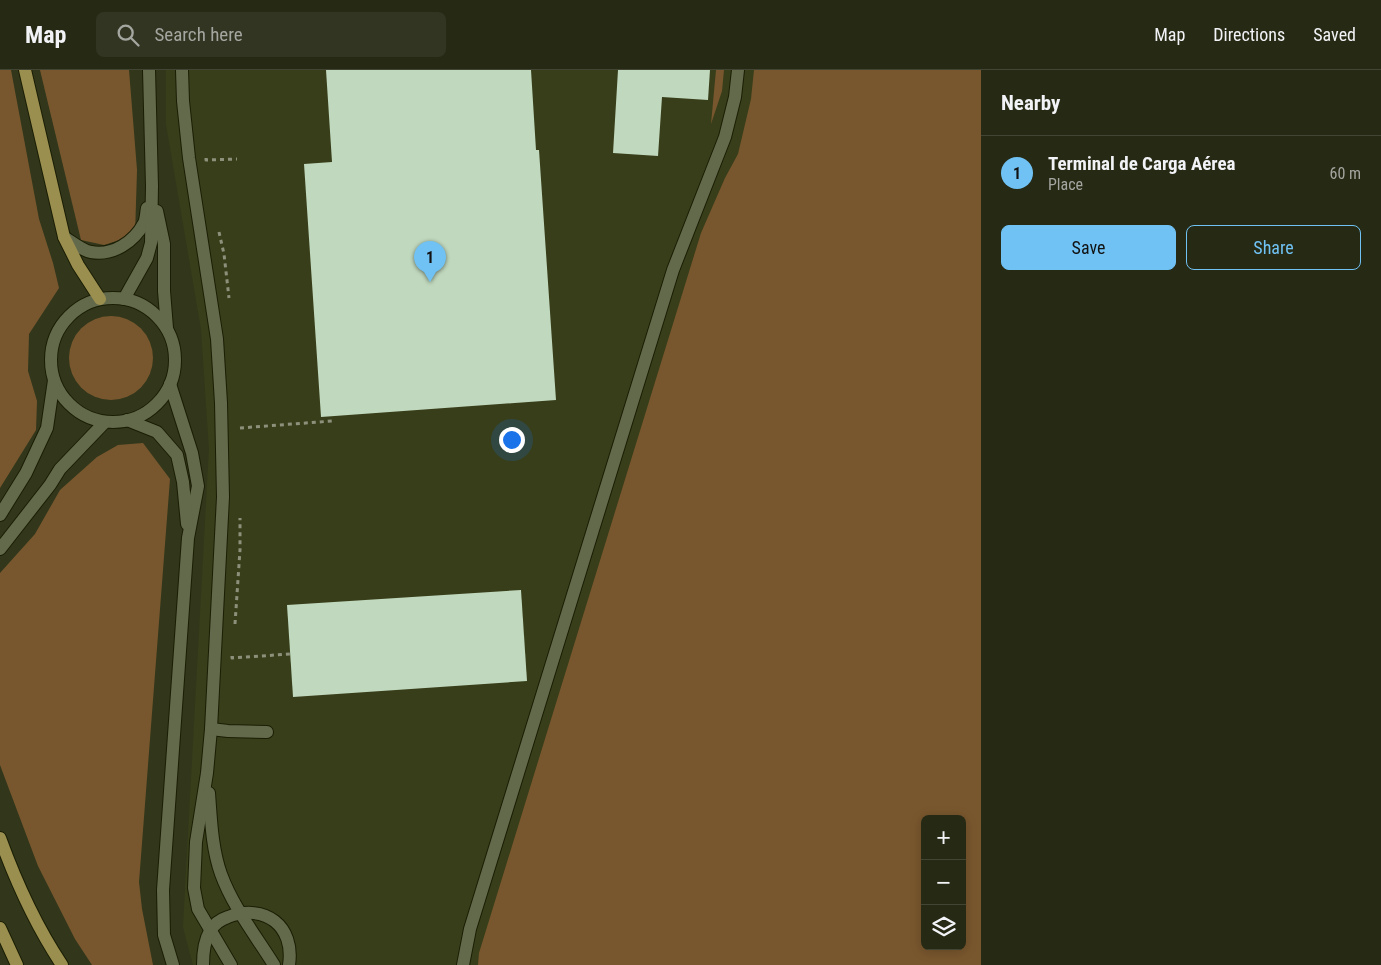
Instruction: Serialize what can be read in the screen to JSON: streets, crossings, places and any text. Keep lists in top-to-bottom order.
{
  "page": {
    "header": "Map",
    "search": "Search here",
    "nav": ["Map", "Directions", "Saved"],
    "heading": "Nearby",
    "list": [
      {
        "mark": "1",
        "name": "Terminal de Carga Aérea",
        "note": "Place",
        "value": "60 m"
      }
    ],
    "buttons": ["Save", "Share"],
    "pins": "1",
    "map_buttons": ["+", "−"]
  }
}
